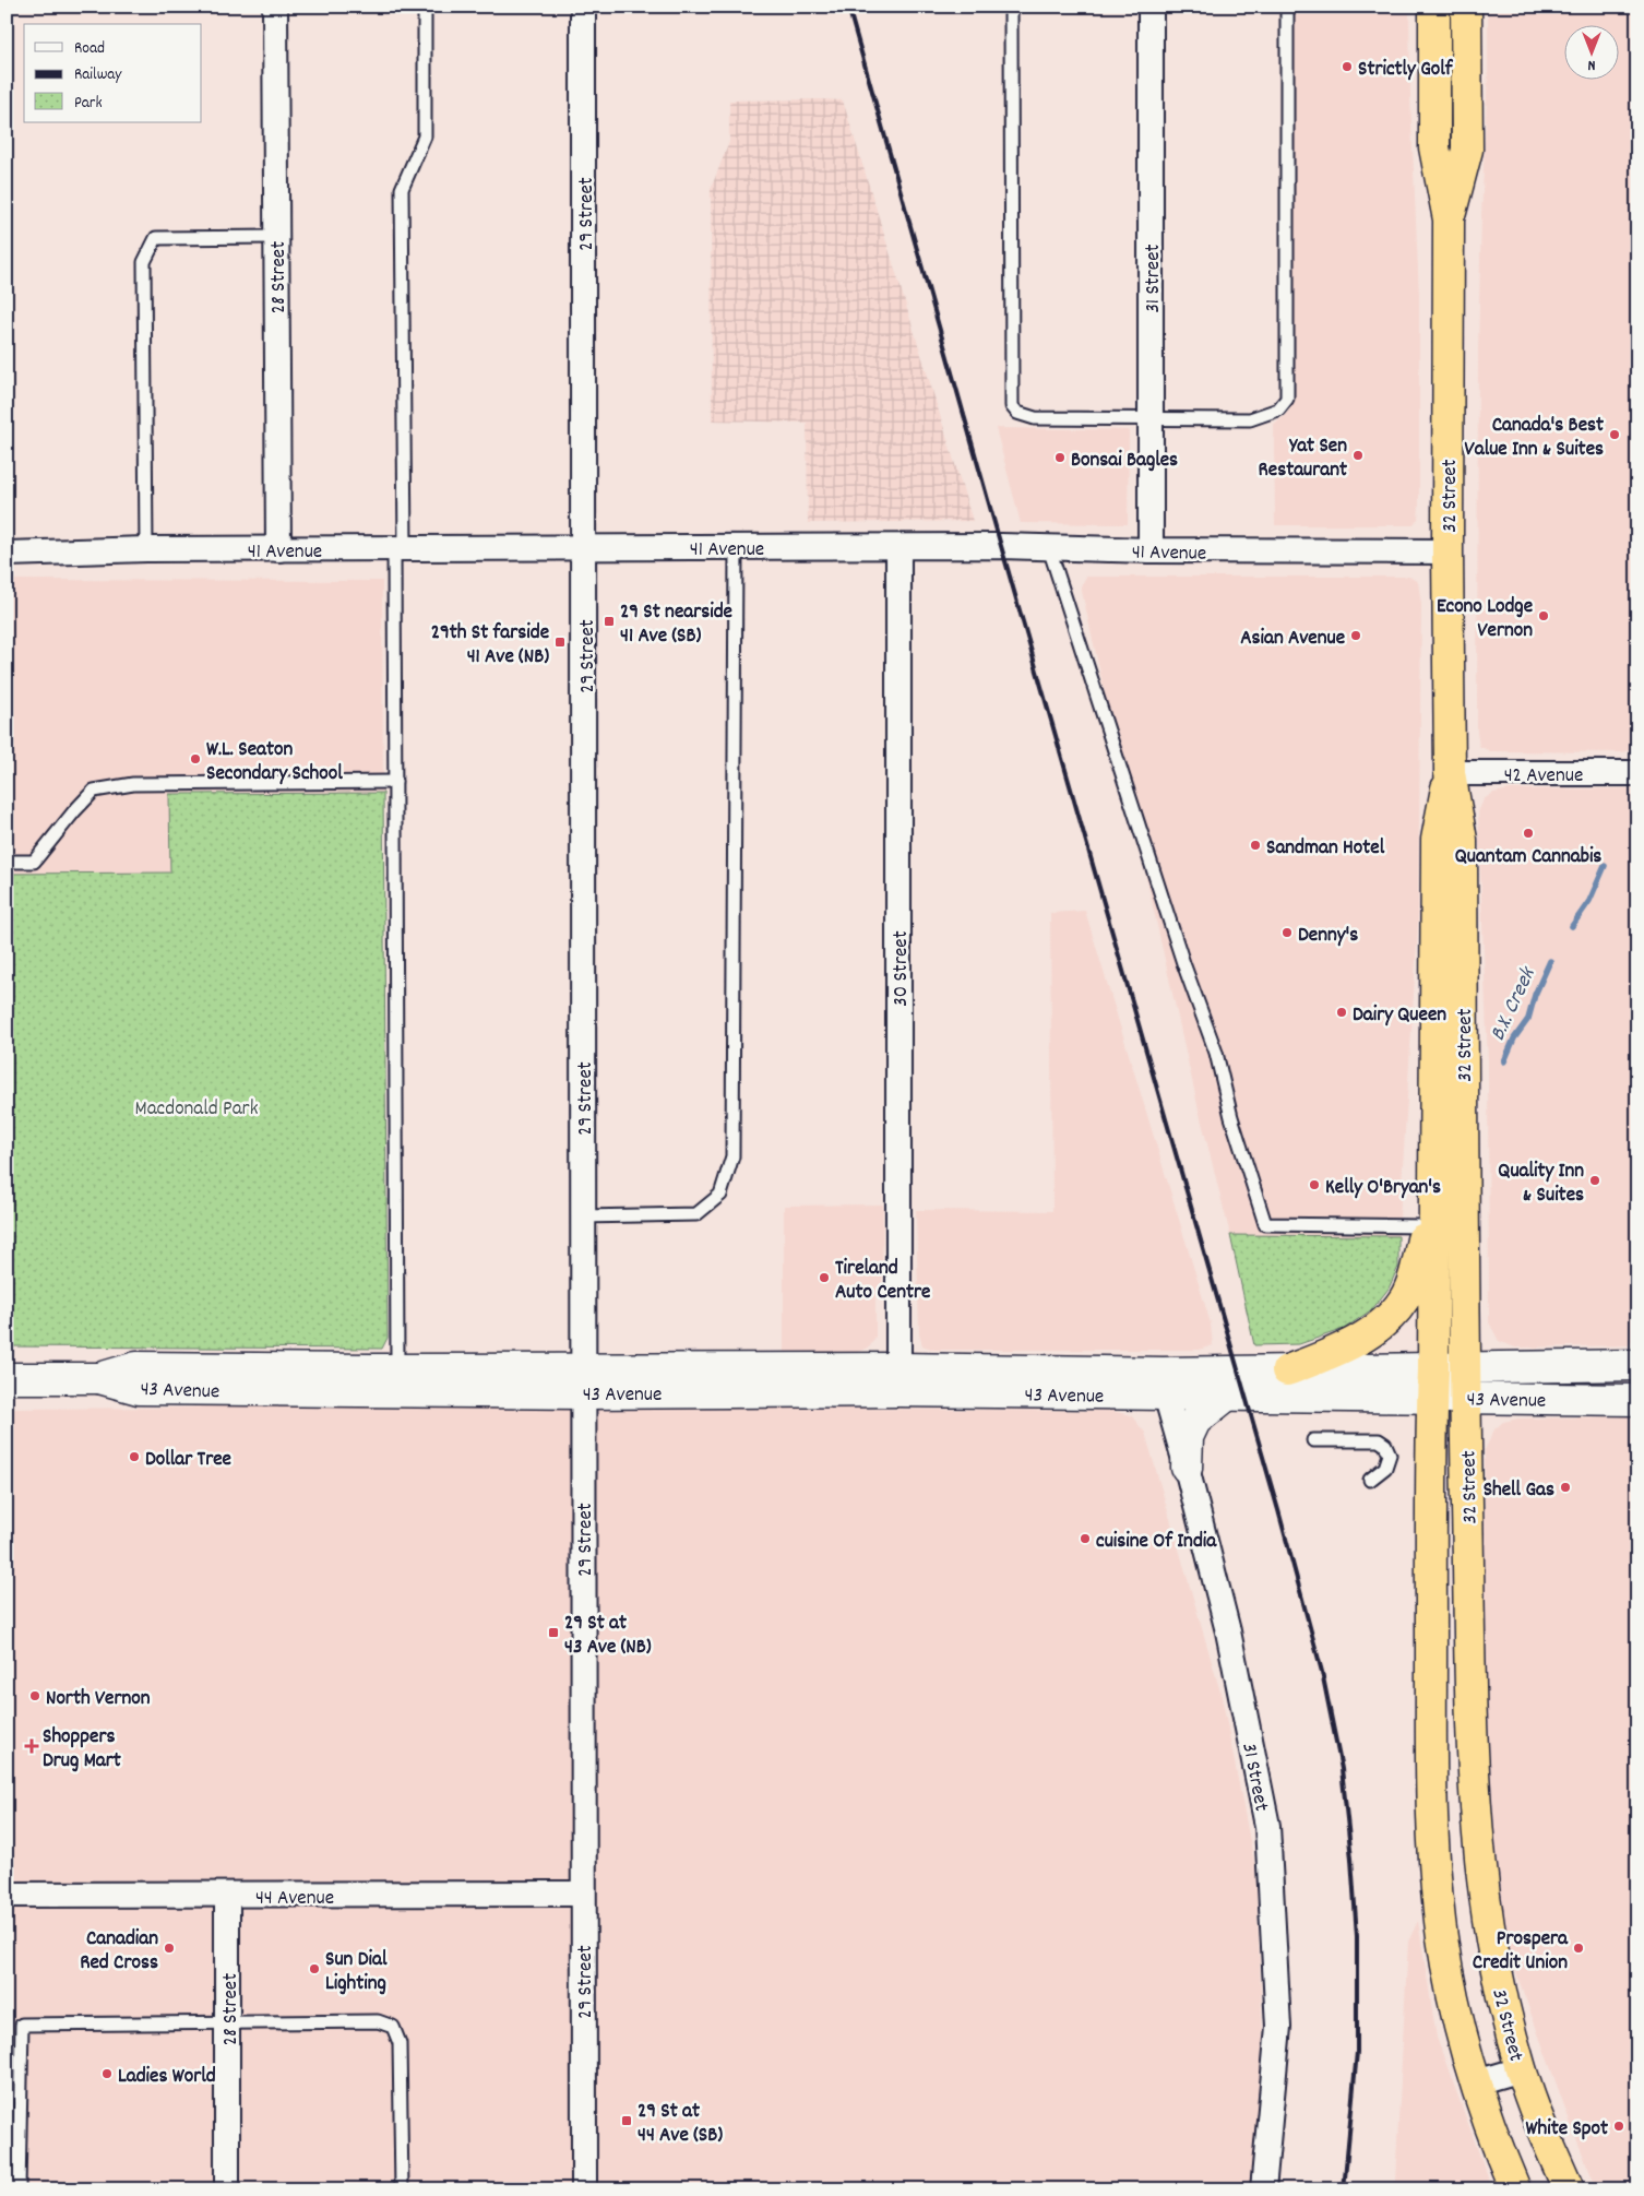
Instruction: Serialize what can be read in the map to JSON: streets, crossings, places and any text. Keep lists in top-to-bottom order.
{
  "streets": {
    "highway": ["32 Street"],
    "street": [
      "29 Street",
      "28 Street",
      "31 Street",
      "41 Avenue",
      "42 Avenue",
      "30 Street",
      "43 Avenue",
      "44 Avenue"
    ]
  },
  "crossings": [
    ["29 Street", "41 Avenue"],
    ["29 Street", "43 Avenue"],
    ["29 Street", "44 Avenue"],
    ["28 Street", "41 Avenue"],
    ["28 Street", "44 Avenue"],
    ["31 Street", "41 Avenue"],
    ["31 Street", "43 Avenue"],
    ["32 Street", "41 Avenue"],
    ["32 Street", "42 Avenue"],
    ["32 Street", "43 Avenue"],
    ["41 Avenue", "30 Street"],
    ["30 Street", "43 Avenue"]
  ],
  "water": ["B.X. Creek"],
  "parks": ["Macdonald Park"],
  "places": {
    "other": [
      "Strictly Golf",
      "Canada's Best Value Inn & Suites",
      "Yat Sen Restaurant",
      "Bonsai Bagles",
      "Econo Lodge Vernon",
      "Asian Avenue",
      "W.L. Seaton Secondary School",
      "Quantam Cannabis",
      "Sandman Hotel",
      "Denny's",
      "Dairy Queen",
      "Quality Inn & Suites",
      "Kelly O'Bryan's",
      "Tireland Auto Centre",
      "Dollar Tree",
      "Shell Gas",
      "cuisine Of India",
      "North Vernon",
      "Canadian Red Cross",
      "Prospera Credit Union",
      "Sun Dial Lighting",
      "Ladies World",
      "White Spot"
    ],
    "transit": [
      "29 St nearside 41 Ave (SB)",
      "29th St farside 41 Ave (NB)",
      "29 St at 43 Ave (NB)",
      "29 St at 44 Ave (SB)"
    ],
    "health": ["Shoppers Drug Mart"]
  },
  "legend": ["Road", "Railway", "Park"],
  "north": "bottom"
}
